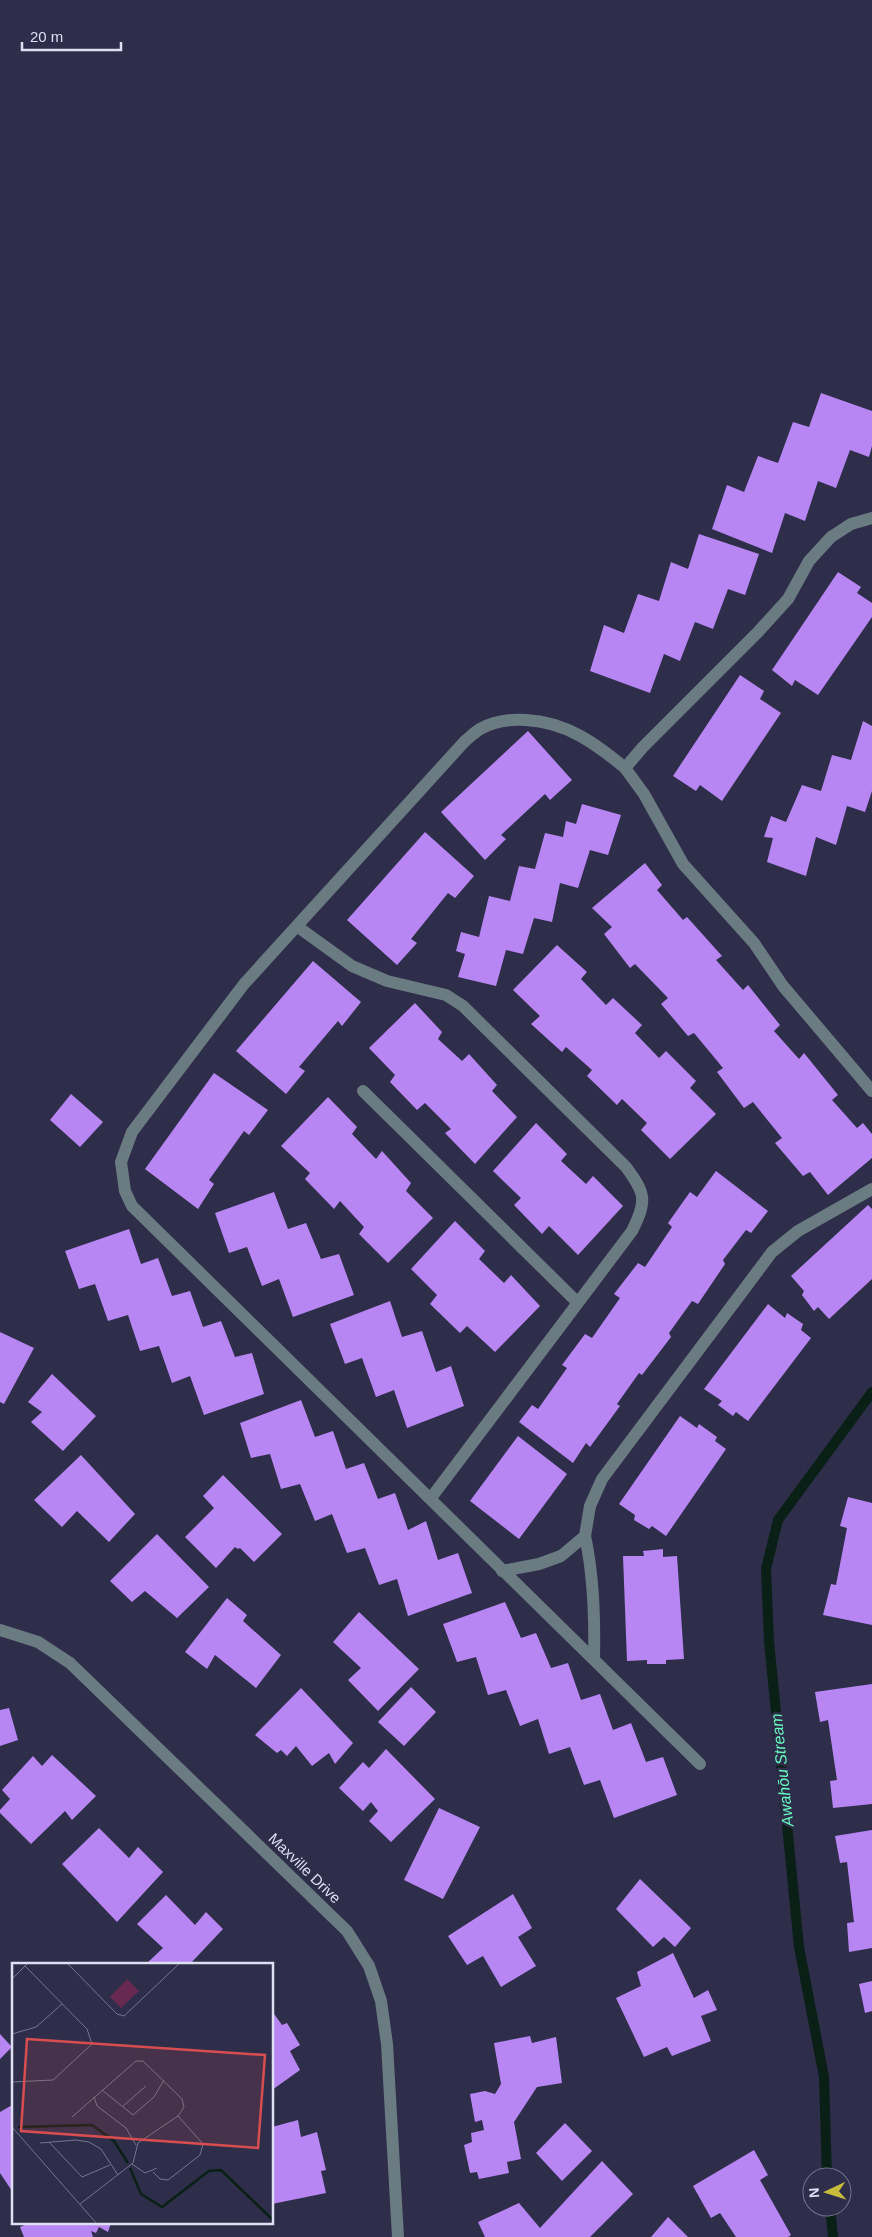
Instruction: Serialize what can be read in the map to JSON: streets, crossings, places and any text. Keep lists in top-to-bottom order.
{
  "streets": {
    "street": ["Maxville Drive"]
  },
  "water": ["Awahōu Stream"],
  "scale_bar": "20 m",
  "north": "left"
}
